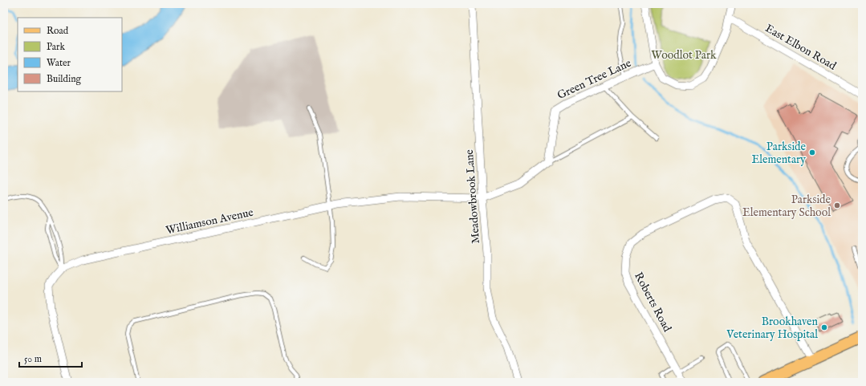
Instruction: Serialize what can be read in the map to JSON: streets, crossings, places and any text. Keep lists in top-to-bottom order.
{
  "streets": {
    "street": [
      "East Elbon Road",
      "Green Tree Lane",
      "Meadowbrook Lane",
      "Williamson Avenue",
      "Roberts Road"
    ]
  },
  "crossings": [
    ["Meadowbrook Lane", "Williamson Avenue"]
  ],
  "parks": ["Woodlot Park"],
  "places": ["Parkside Elementary", "Parkside Elementary School", "Brookhaven Veterinary Hospital"],
  "legend": [
    "Road",
    "Park",
    "Water",
    "Building"
  ],
  "scale_bar": "50 m"
}
